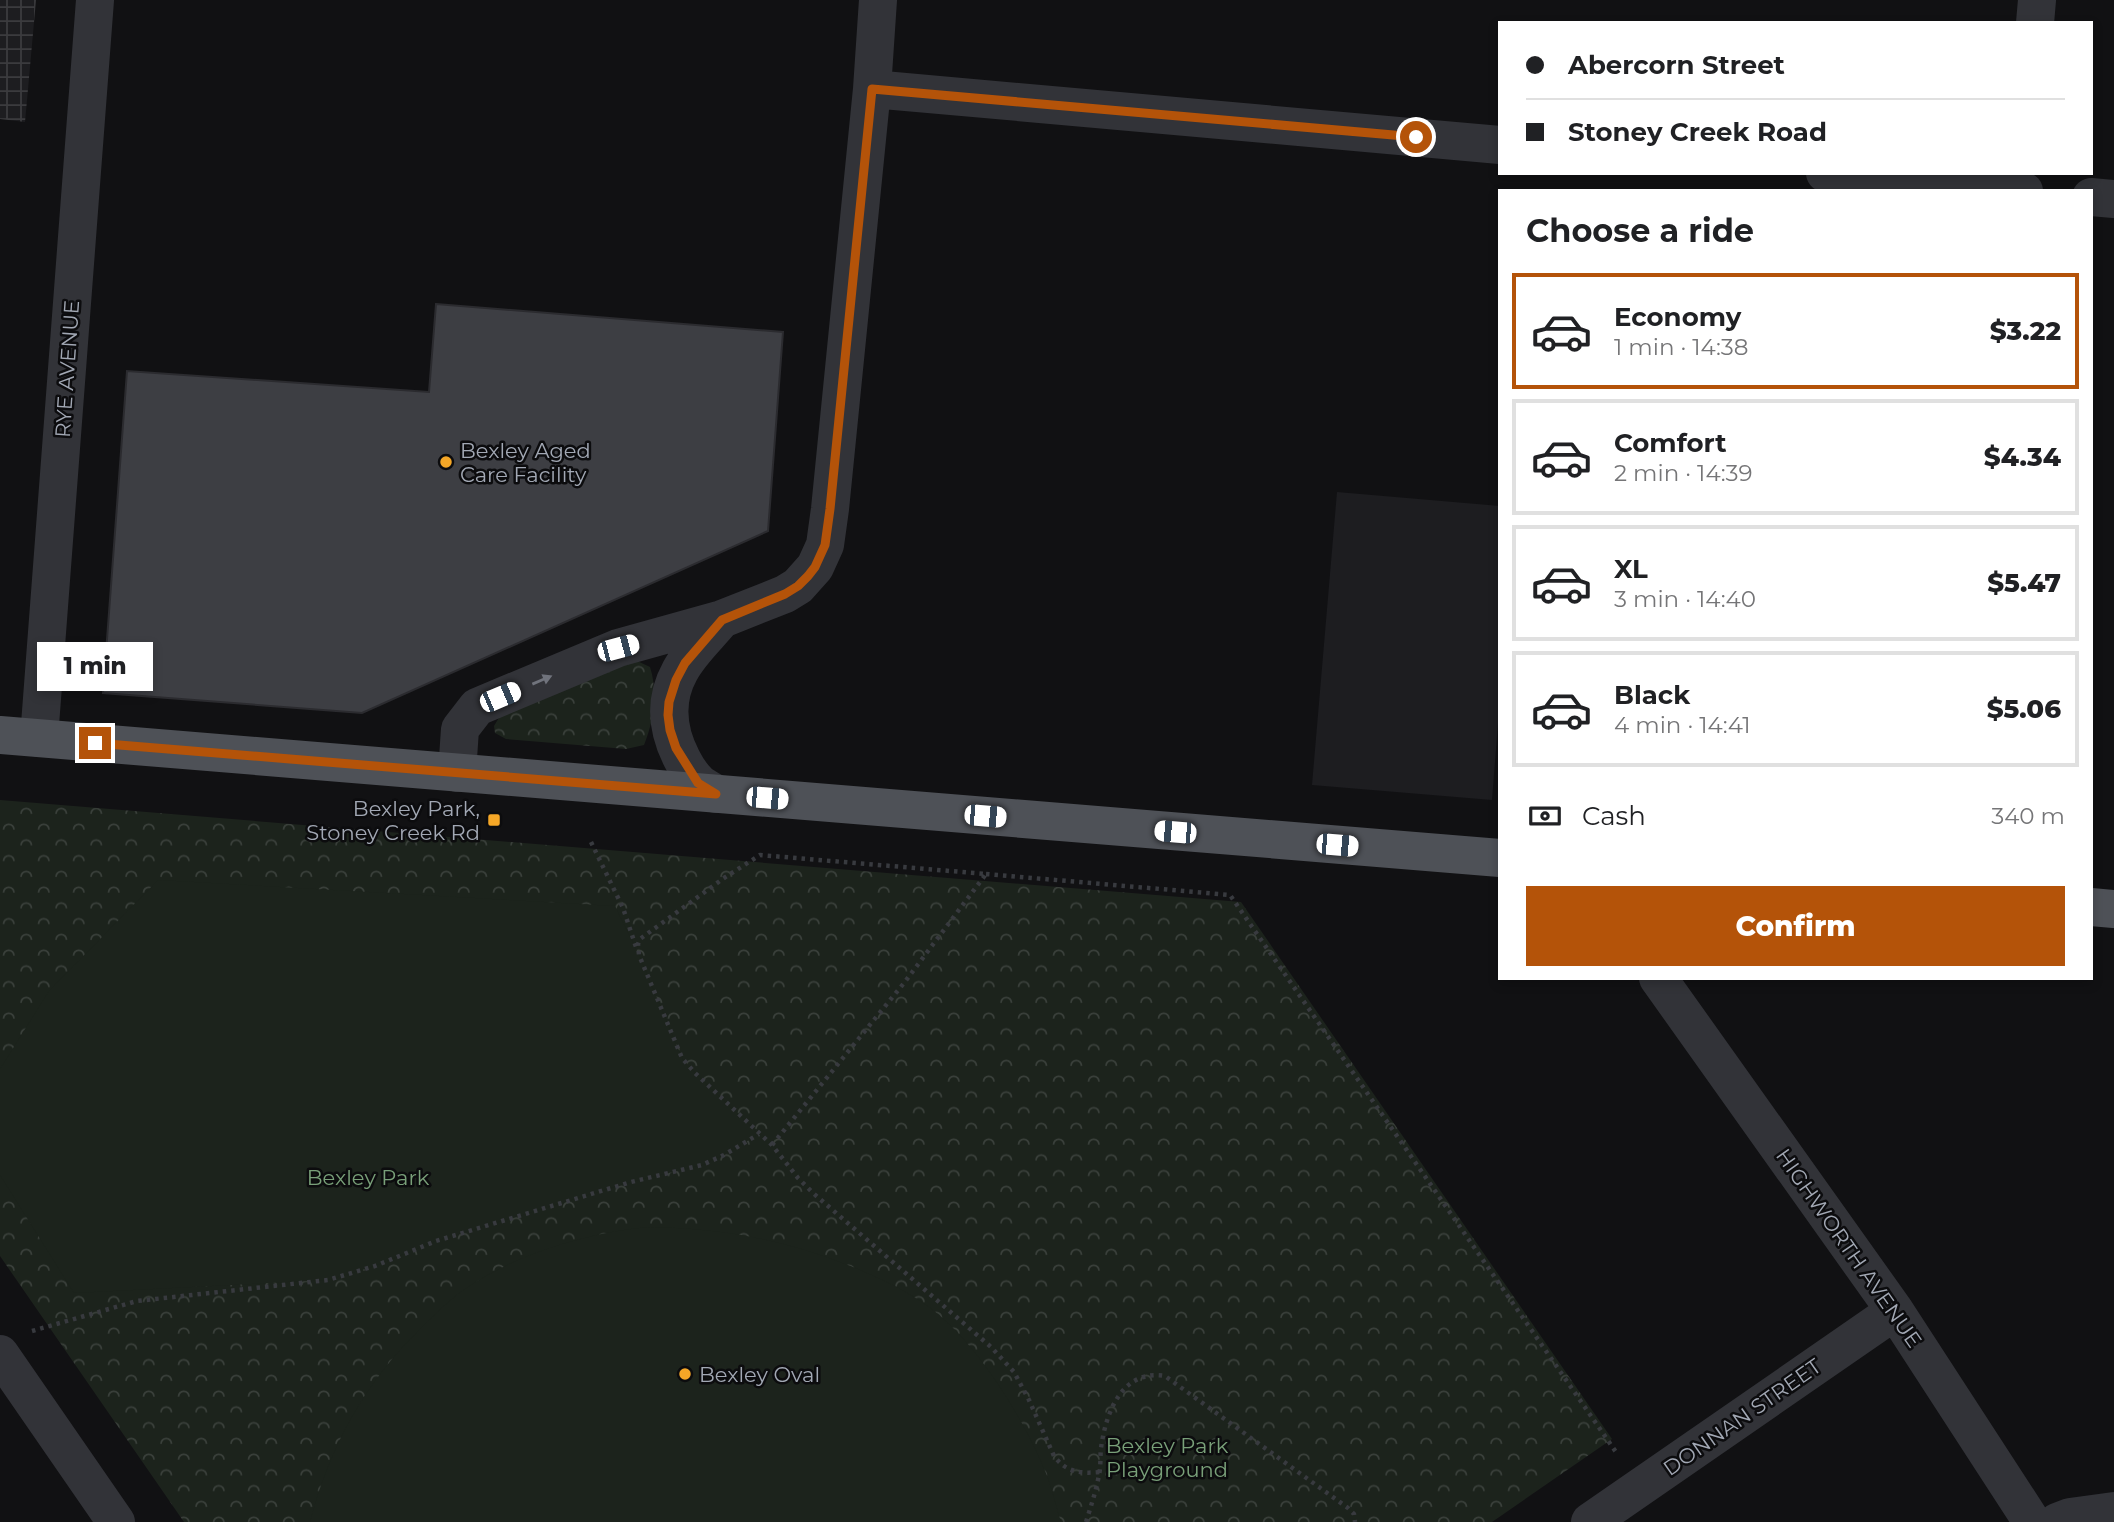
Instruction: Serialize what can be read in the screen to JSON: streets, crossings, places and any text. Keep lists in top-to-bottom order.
{
  "streets": {
    "street": ["RYE AVENUE", "HIGHWORTH AVENUE", "DONNAN STREET"]
  },
  "crossings": [
    ["HIGHWORTH AVENUE", "DONNAN STREET"]
  ],
  "parks": ["Bexley Park", "Bexley Park Playground"],
  "places": {
    "other": ["Bexley Aged Care Facility", "Bexley Oval"],
    "transit": ["Bexley Park, Stoney Creek Rd"]
  },
  "page": {
    "banner": ["Abercorn Street", "Stoney Creek Road"],
    "heading": "Choose a ride",
    "list": [
      {
        "name": "Economy",
        "note": "1 min · 14:38",
        "value": "$3.22"
      },
      {
        "name": "Comfort",
        "note": "2 min · 14:39",
        "value": "$4.34"
      },
      {
        "name": "XL",
        "note": "3 min · 14:40",
        "value": "$5.47"
      },
      {
        "name": "Black",
        "note": "4 min · 14:41",
        "value": "$5.06"
      }
    ],
    "bubble": "1 min",
    "pay": ["Cash", "340 m"],
    "buttons": "Confirm"
  }
}
